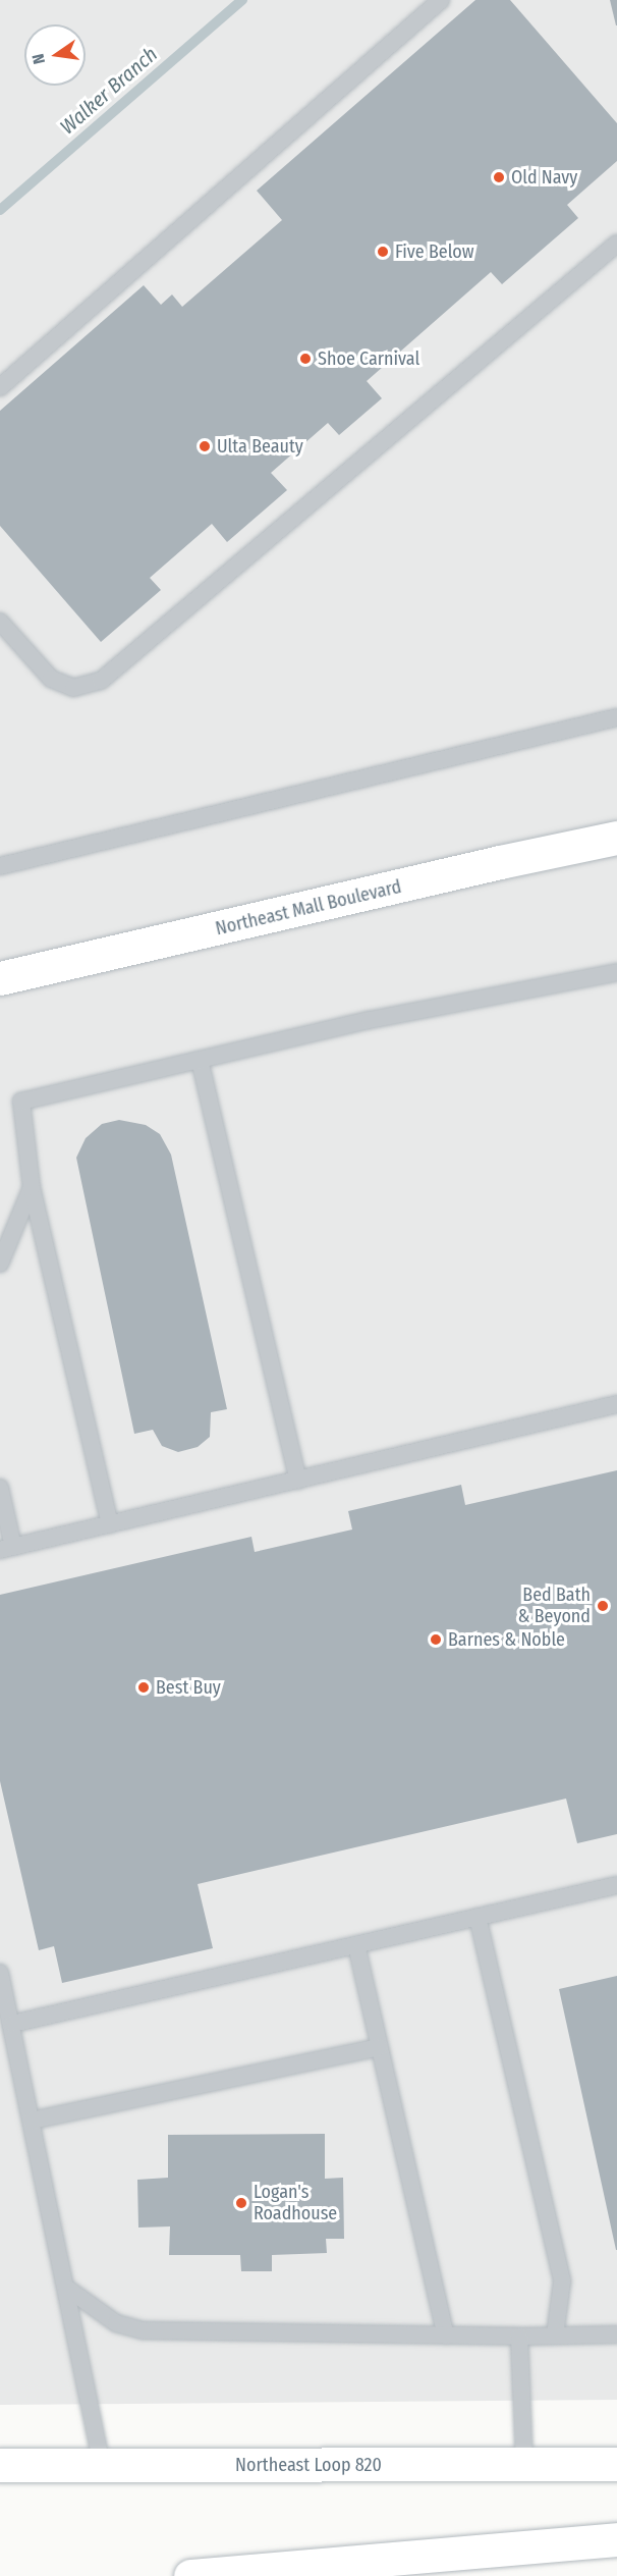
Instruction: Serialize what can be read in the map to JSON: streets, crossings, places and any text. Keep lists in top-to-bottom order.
{
  "streets": {
    "main road": ["Northeast Mall Boulevard", "Northeast Loop 820"]
  },
  "water": ["Walker Branch"],
  "places": [
    "Old Navy",
    "Five Below",
    "Shoe Carnival",
    "Ulta Beauty",
    "Bed Bath & Beyond",
    "Barnes & Noble",
    "Best Buy",
    "Logan's Roadhouse"
  ],
  "north": "left"
}
